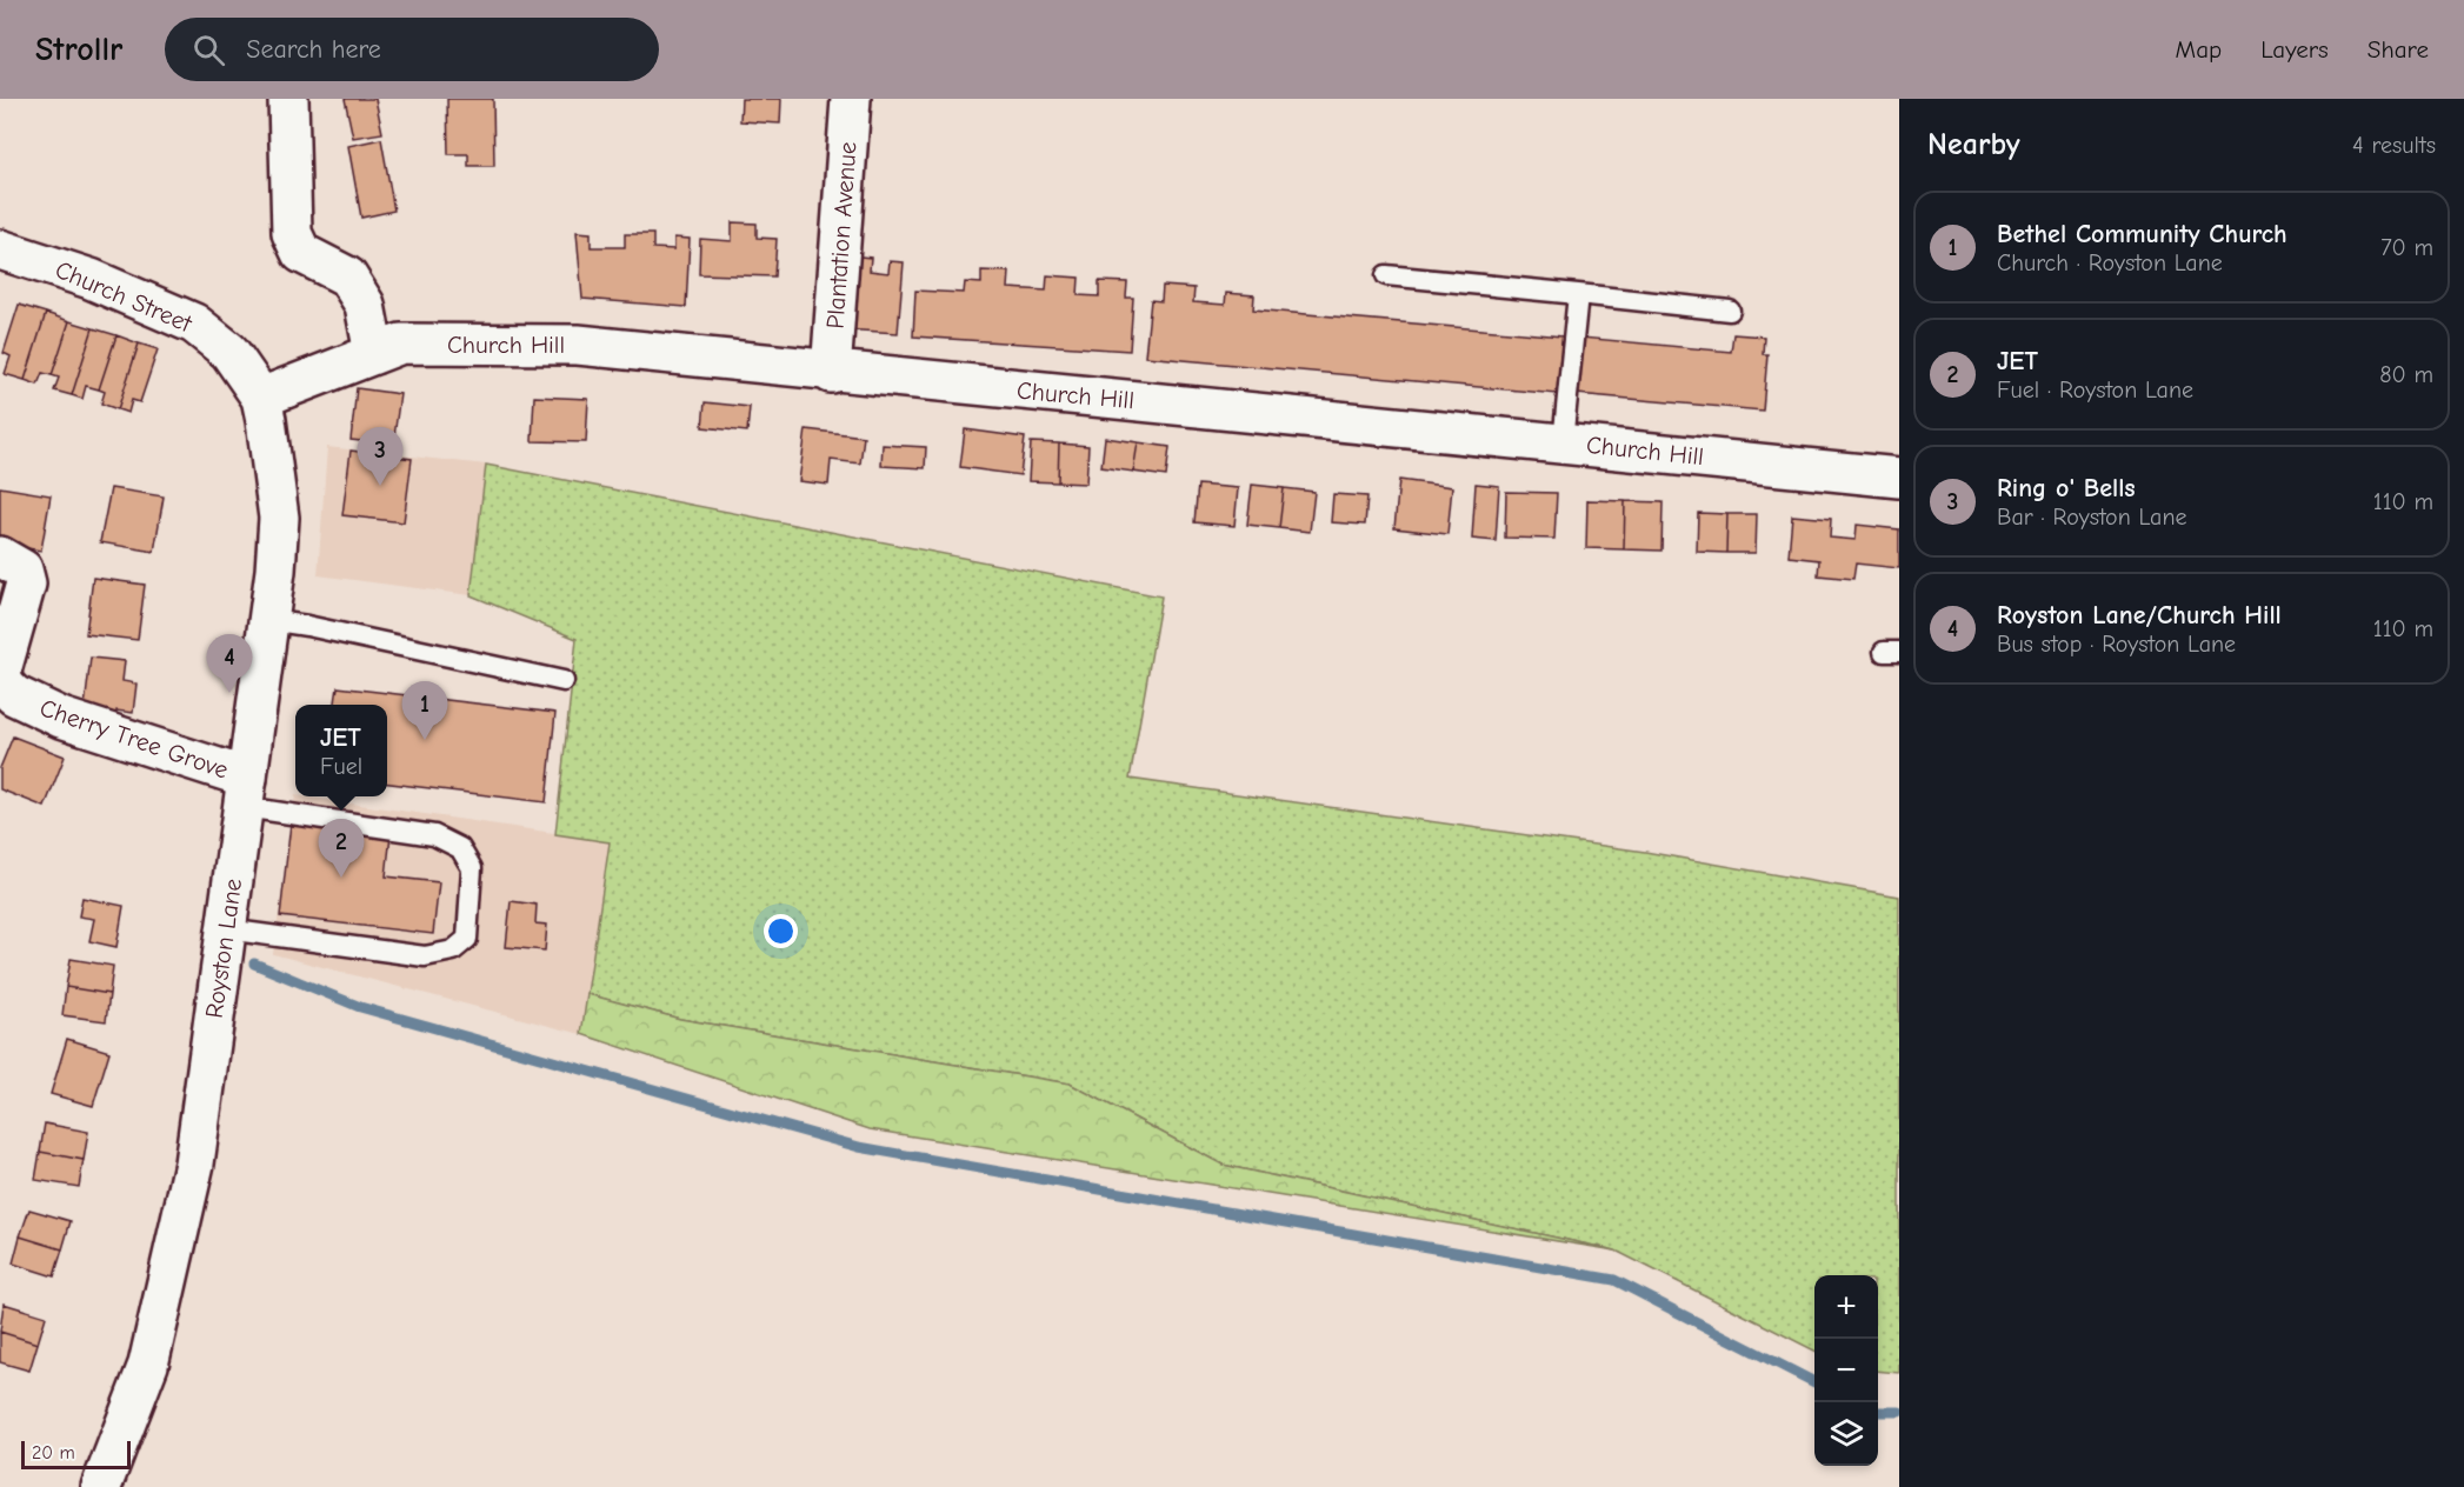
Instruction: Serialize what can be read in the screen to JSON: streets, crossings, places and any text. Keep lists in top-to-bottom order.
{
  "streets": {
    "street": [
      "Plantation Avenue",
      "Church Street",
      "Church Hill",
      "Cherry Tree Grove",
      "Royston Lane"
    ]
  },
  "crossings": [
    ["Plantation Avenue", "Church Hill"],
    ["Church Street", "Church Hill"],
    ["Church Street", "Royston Lane"],
    ["Church Hill", "Royston Lane"],
    ["Cherry Tree Grove", "Royston Lane"]
  ],
  "scale_bar": "20 m",
  "page": {
    "header": "Strollr",
    "search": "Search here",
    "nav": ["Map", "Layers", "Share"],
    "heading": ["Nearby", "4 results"],
    "list": [
      {
        "mark": "1",
        "name": "Bethel Community Church",
        "note": "Church · Royston Lane",
        "value": "70 m"
      },
      {
        "mark": "2",
        "name": "JET",
        "note": "Fuel · Royston Lane",
        "value": "80 m"
      },
      {
        "mark": "3",
        "name": "Ring o' Bells",
        "note": "Bar · Royston Lane",
        "value": "110 m"
      },
      {
        "mark": "4",
        "name": "Royston Lane/Church Hill",
        "note": "Bus stop · Royston Lane",
        "value": "110 m"
      }
    ],
    "pins": [
      "3",
      "4",
      "1",
      "2"
    ],
    "popup": ["JET", "Fuel"],
    "map_buttons": ["+", "−"],
    "scale": "20 m"
  }
}
